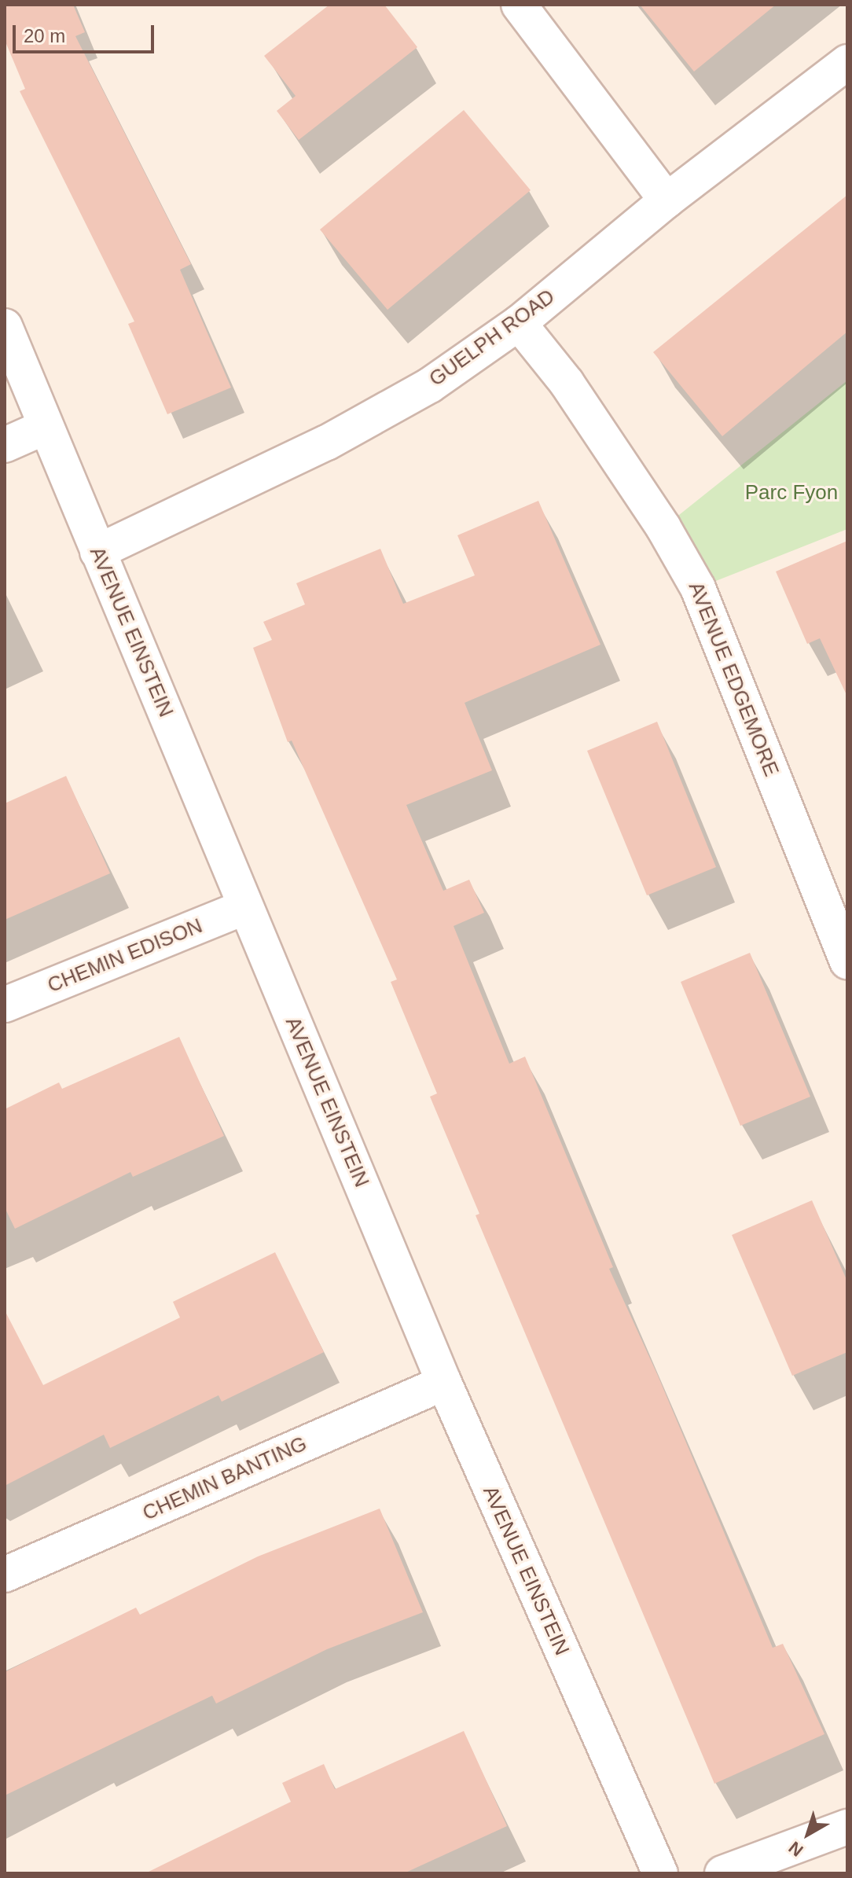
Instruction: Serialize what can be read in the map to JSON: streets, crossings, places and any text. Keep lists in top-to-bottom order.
{
  "streets": {
    "street": [
      "GUELPH ROAD",
      "AVENUE EINSTEIN",
      "AVENUE EDGEMORE",
      "CHEMIN EDISON",
      "CHEMIN BANTING"
    ]
  },
  "crossings": [
    ["GUELPH ROAD", "AVENUE EINSTEIN"],
    ["GUELPH ROAD", "AVENUE EDGEMORE"],
    ["AVENUE EINSTEIN", "CHEMIN EDISON"],
    ["AVENUE EINSTEIN", "CHEMIN BANTING"]
  ],
  "parks": ["Parc Fyon"],
  "scale_bar": "20 m",
  "north": "bottom left"
}
